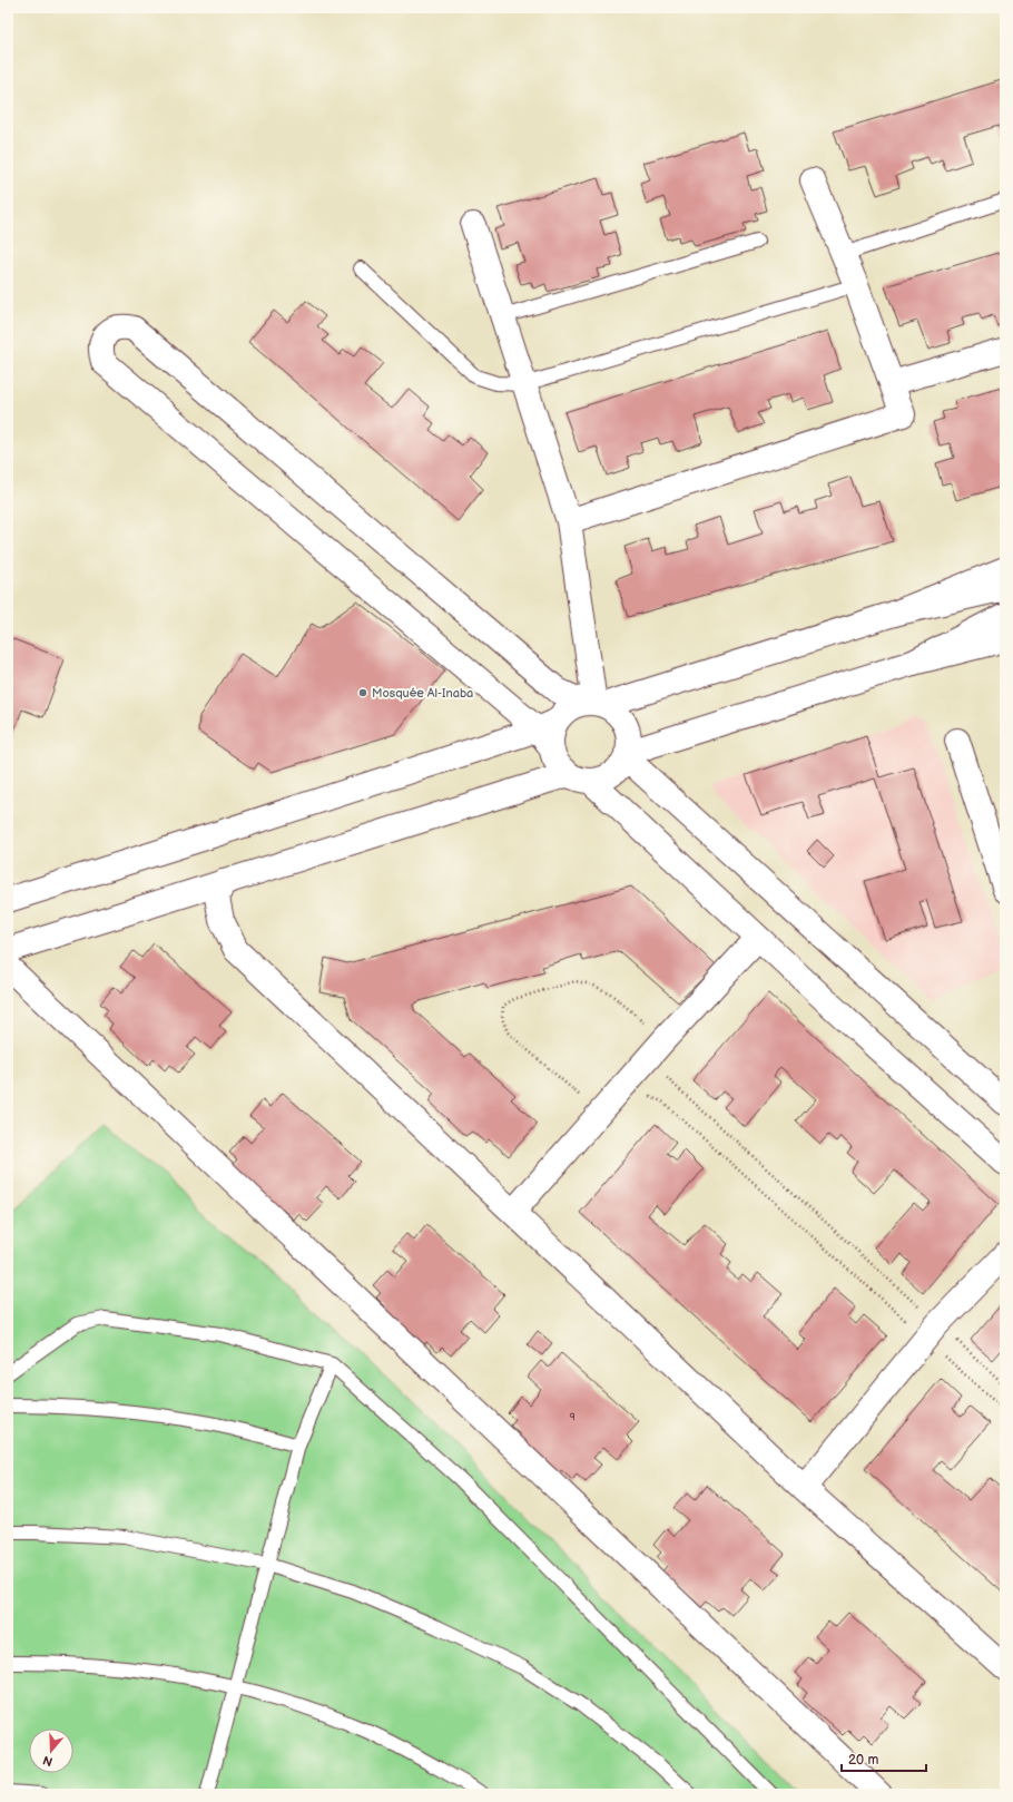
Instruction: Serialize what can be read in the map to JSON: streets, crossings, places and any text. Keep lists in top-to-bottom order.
{
  "places": ["Mosquée Al-Inaba"],
  "house_numbers": ["9"],
  "scale_bar": "20 m",
  "north": "bottom"
}
